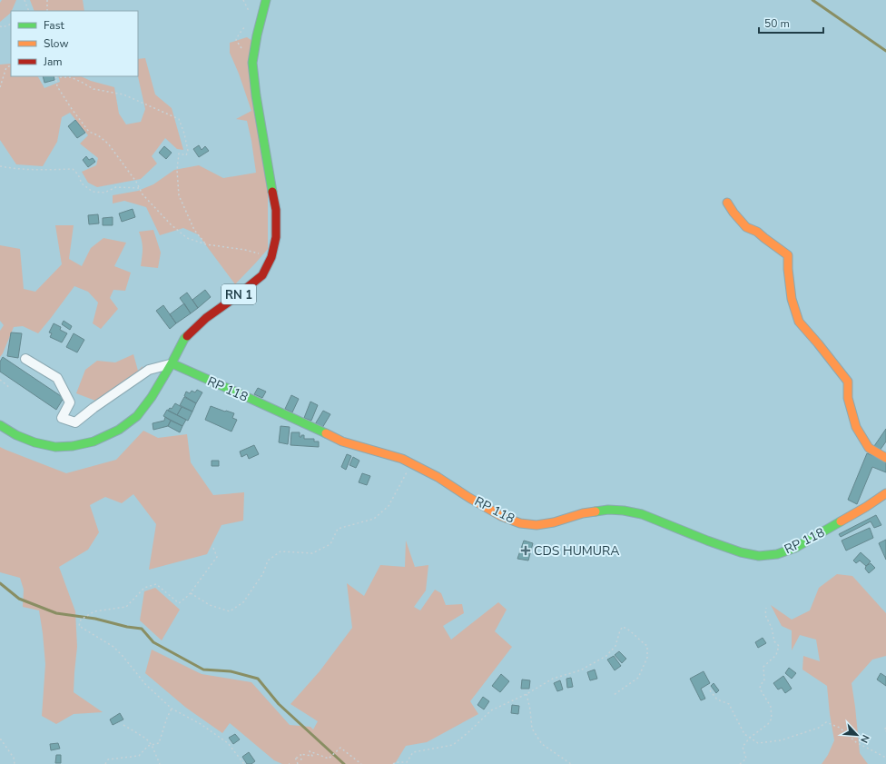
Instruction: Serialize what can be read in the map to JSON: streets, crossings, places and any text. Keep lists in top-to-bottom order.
{
  "streets": {
    "main road": ["RN 1", "RP 118"]
  },
  "crossings": [
    ["RN 1", "RP 118"]
  ],
  "places": {
    "health": ["CDS HUMURA"]
  },
  "legend": ["Fast", "Slow", "Jam"],
  "scale_bar": "50 m",
  "north": "bottom right"
}
